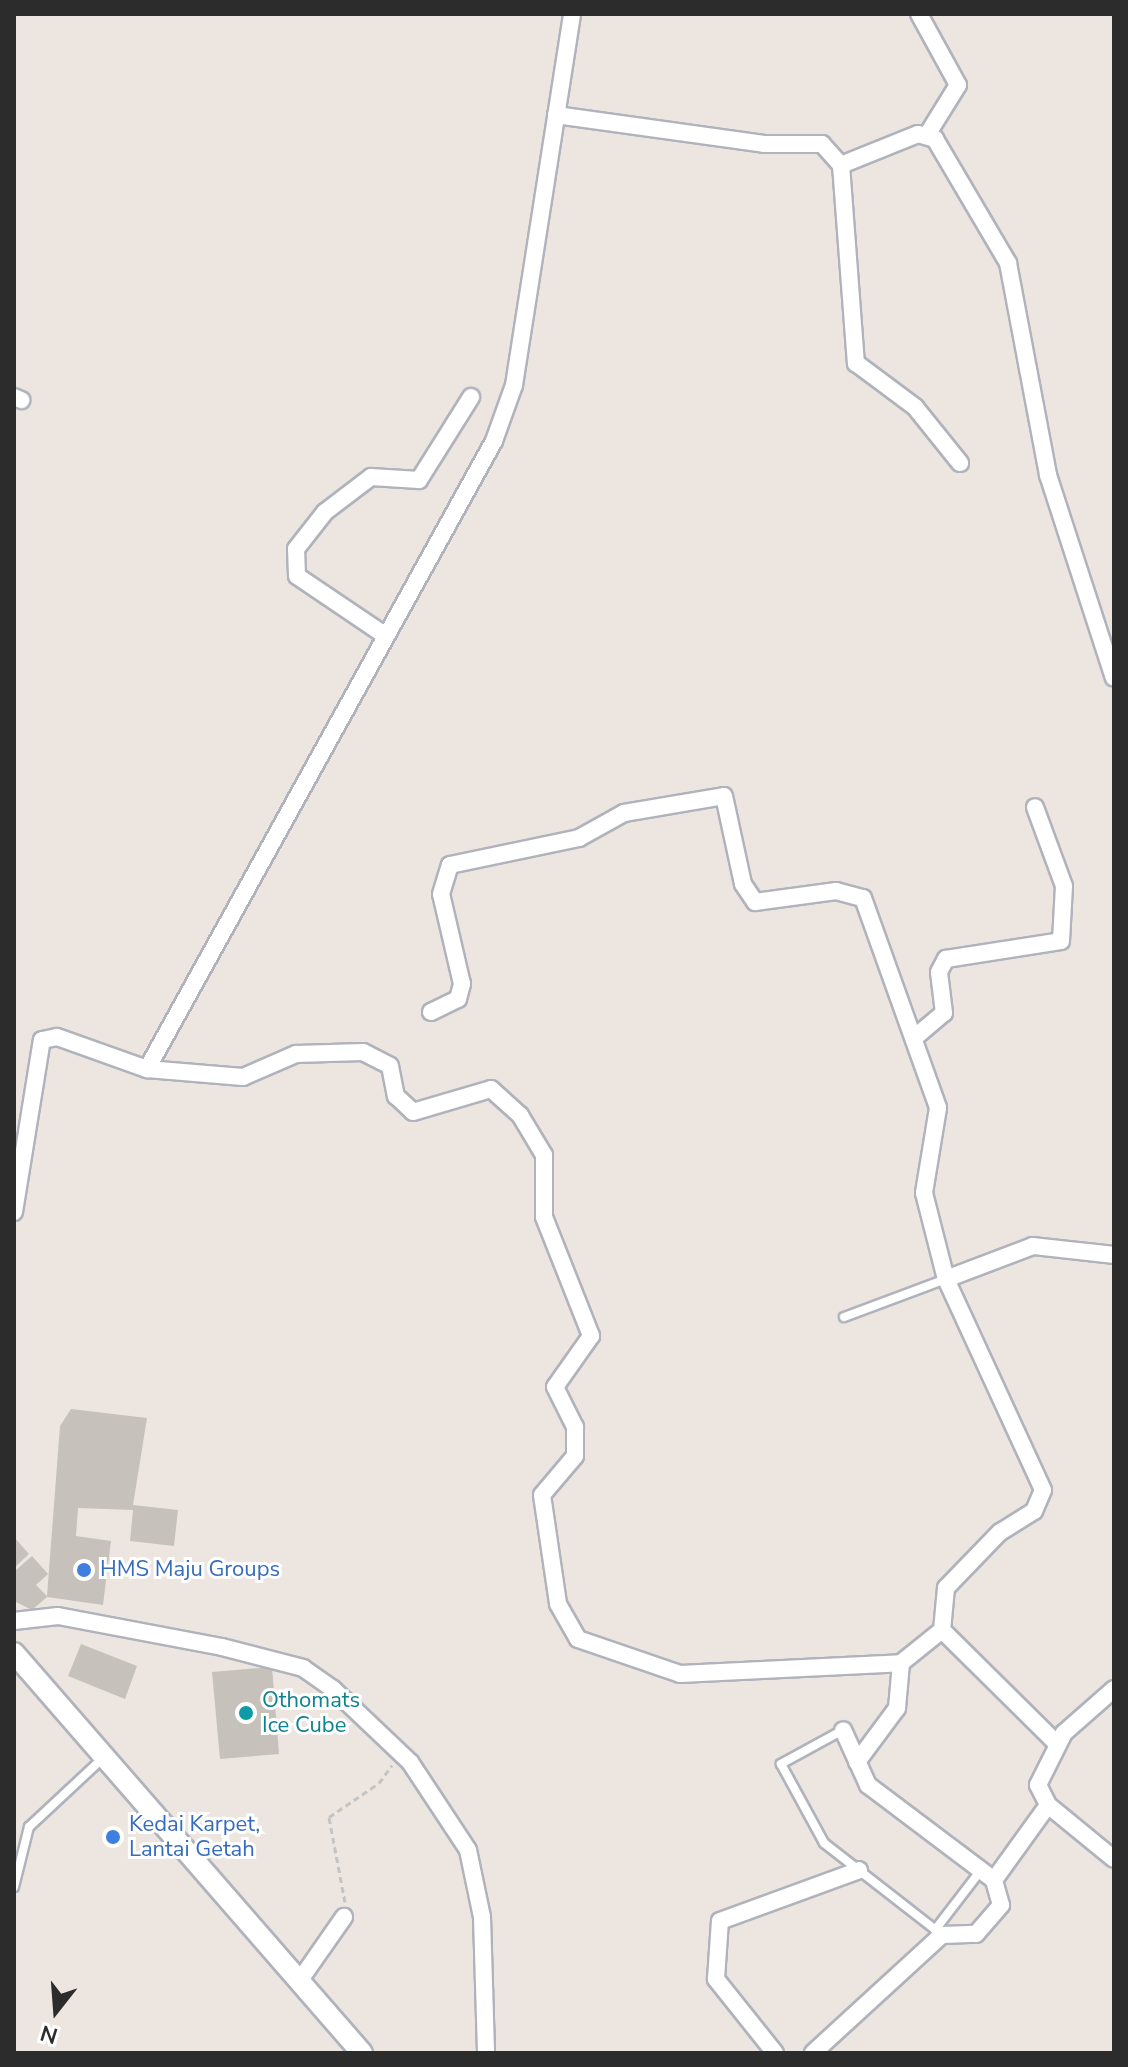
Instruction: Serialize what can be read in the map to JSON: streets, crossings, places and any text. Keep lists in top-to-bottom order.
{
  "places": ["HMS Maju Groups", "Othomats Ice Cube", "Kedai Karpet, Lantai Getah"],
  "north": "bottom"
}
